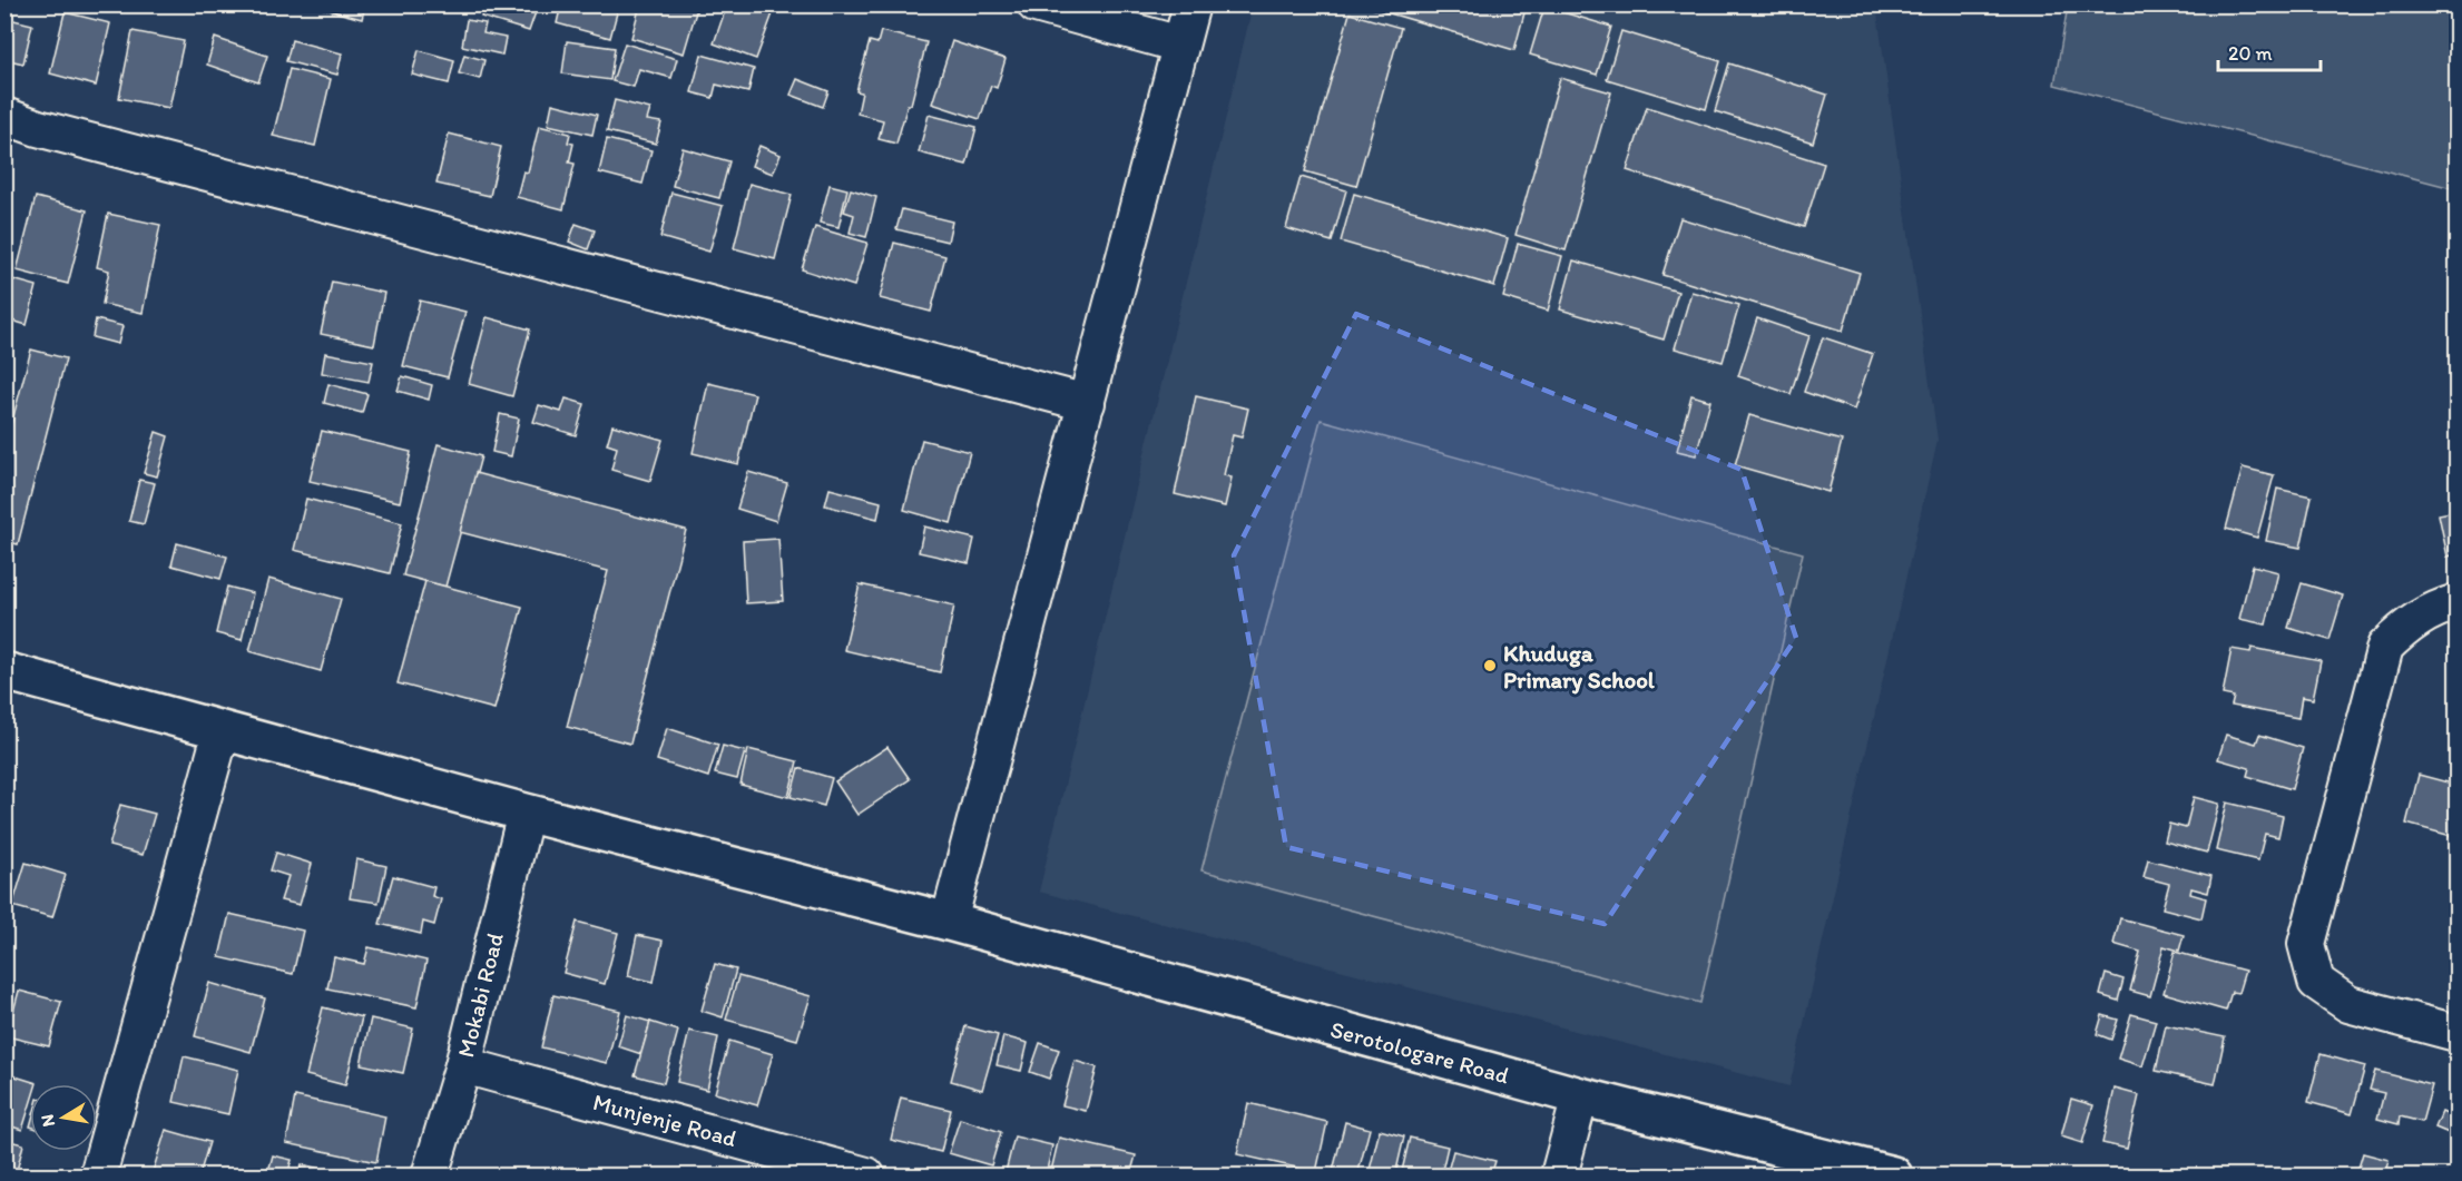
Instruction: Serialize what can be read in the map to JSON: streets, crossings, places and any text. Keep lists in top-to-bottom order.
{
  "streets": {
    "street": ["Mokabi Road", "Serotologare Road", "Munjenje Road"]
  },
  "crossings": [
    ["Mokabi Road", "Serotologare Road"],
    ["Mokabi Road", "Munjenje Road"]
  ],
  "places": ["Khuduga Primary School"],
  "scale_bar": "20 m",
  "north": "left"
}
